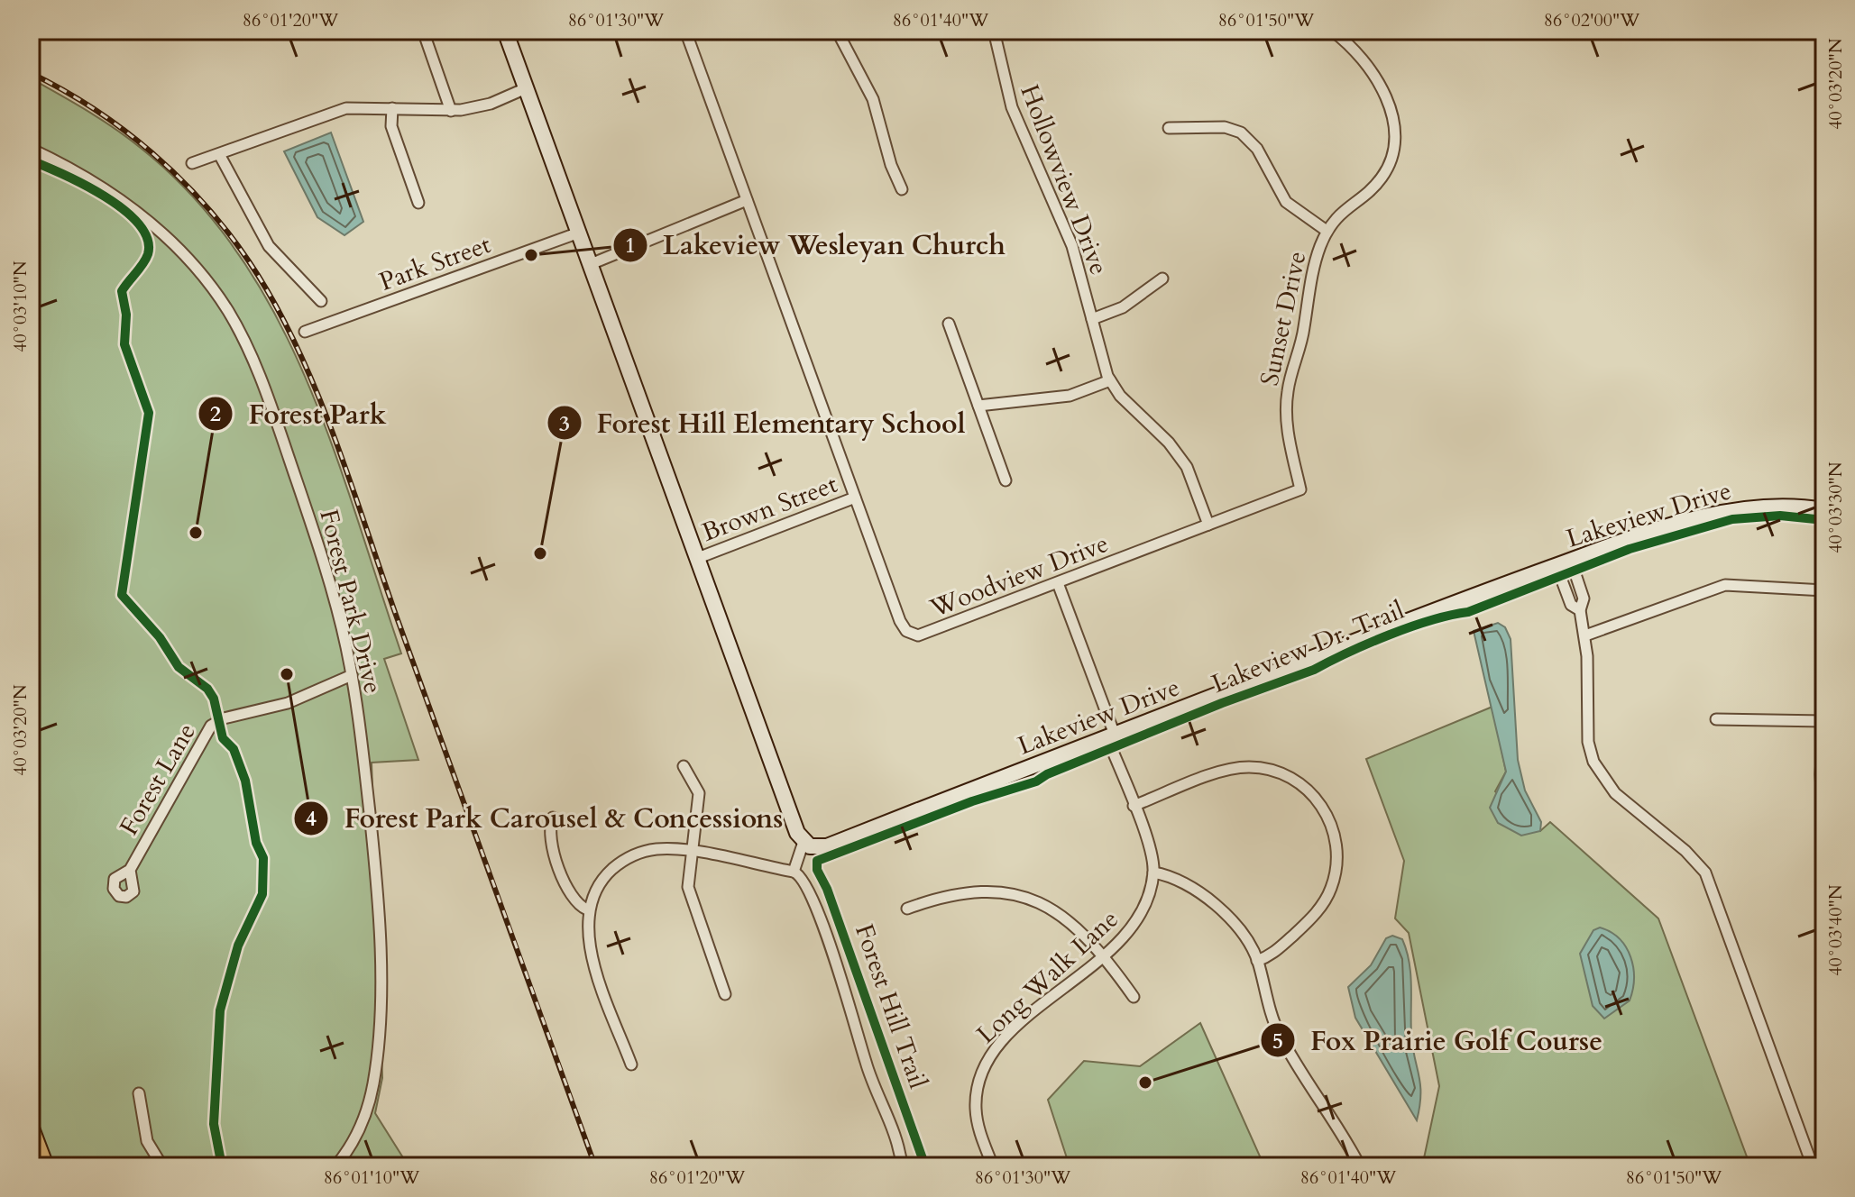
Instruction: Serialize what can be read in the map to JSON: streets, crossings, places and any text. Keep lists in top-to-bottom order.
{
  "streets": {
    "street": [
      "Hollowview Drive",
      "Park Street",
      "Sunset Drive",
      "Brown Street",
      "Lakeview Drive",
      "Woodview Drive",
      "Forest Park Drive",
      "Forest Lane",
      "Long Walk Lane"
    ],
    "cycle path": ["Lakeview Dr. Trail"]
  },
  "crossings": [
    ["Hollowview Drive", "Woodview Drive"],
    ["Sunset Drive", "Woodview Drive"],
    ["Brown Street", "Woodview Drive"],
    ["Lakeview Drive", "Long Walk Lane"],
    ["Woodview Drive", "Long Walk Lane"],
    ["Forest Park Drive", "Forest Lane"]
  ],
  "places": [
    "Lakeview Wesleyan Church",
    "Forest Park",
    "Forest Hill Elementary School",
    "Forest Park Carousel & Concessions",
    "Fox Prairie Golf Course"
  ],
  "coordinates": [
    "86°01'20\"W",
    "86°01'30\"W",
    "86°01'40\"W",
    "86°01'50\"W",
    "86°02'00\"W",
    "40°03'20\"N",
    "40°03'10\"N",
    "40°03'30\"N",
    "40°03'40\"N",
    "86°01'10\"W"
  ]
}
